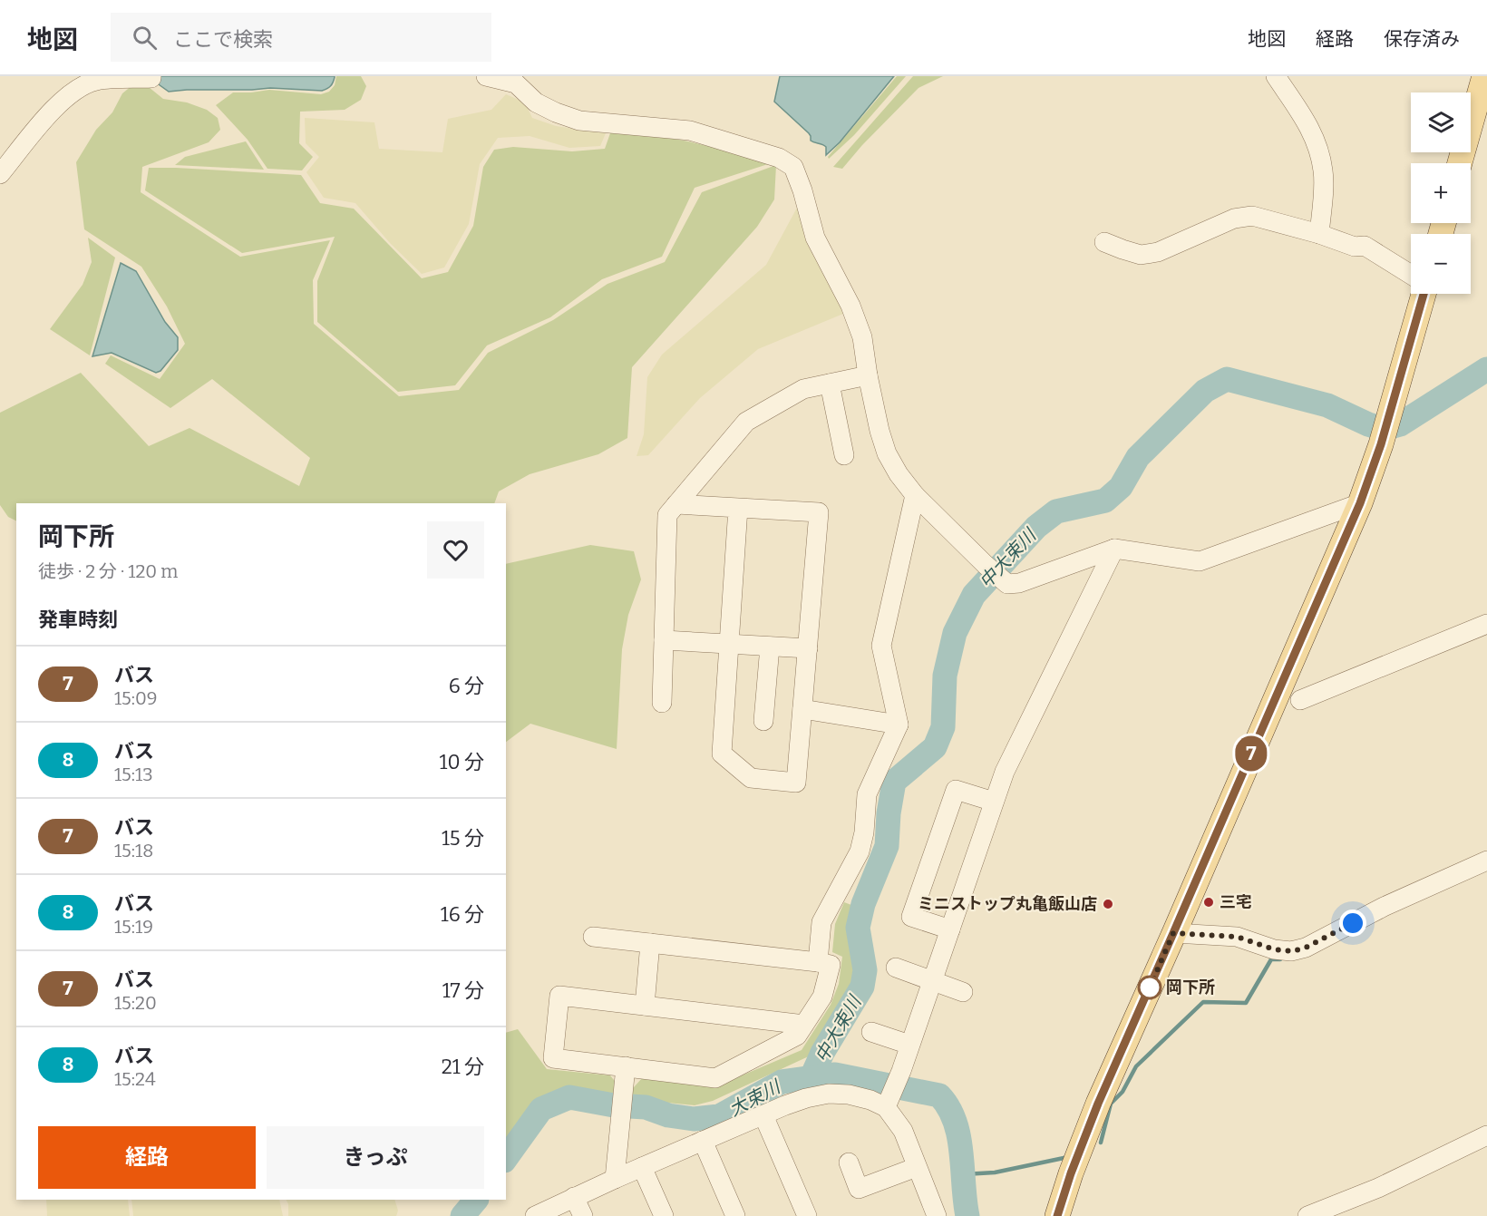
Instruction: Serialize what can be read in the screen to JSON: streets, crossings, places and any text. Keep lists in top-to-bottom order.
{
  "water": ["中大束川", "大束川"],
  "places": ["三宅", "ミニストップ丸亀飯山店", "岡下所"],
  "lines": ["bus line 7"],
  "page": {
    "header": "地図",
    "search": "ここで検索",
    "nav": ["地図", "経路", "保存済み"],
    "on_map": "7",
    "map_buttons": ["+", "−"],
    "heading": [
      ["岡下所", "徒歩 · 2 分 · 120 m"],
      "発車時刻"
    ],
    "list": [
      {
        "mark": "7",
        "name": "バス",
        "note": "15:09",
        "value": "6 分"
      },
      {
        "mark": "8",
        "name": "バス",
        "note": "15:13",
        "value": "10 分"
      },
      {
        "mark": "7",
        "name": "バス",
        "note": "15:18",
        "value": "15 分"
      },
      {
        "mark": "8",
        "name": "バス",
        "note": "15:19",
        "value": "16 分"
      },
      {
        "mark": "7",
        "name": "バス",
        "note": "15:20",
        "value": "17 分"
      },
      {
        "mark": "8",
        "name": "バス",
        "note": "15:24",
        "value": "21 分"
      }
    ],
    "buttons": ["経路", "きっぷ"]
  }
}
